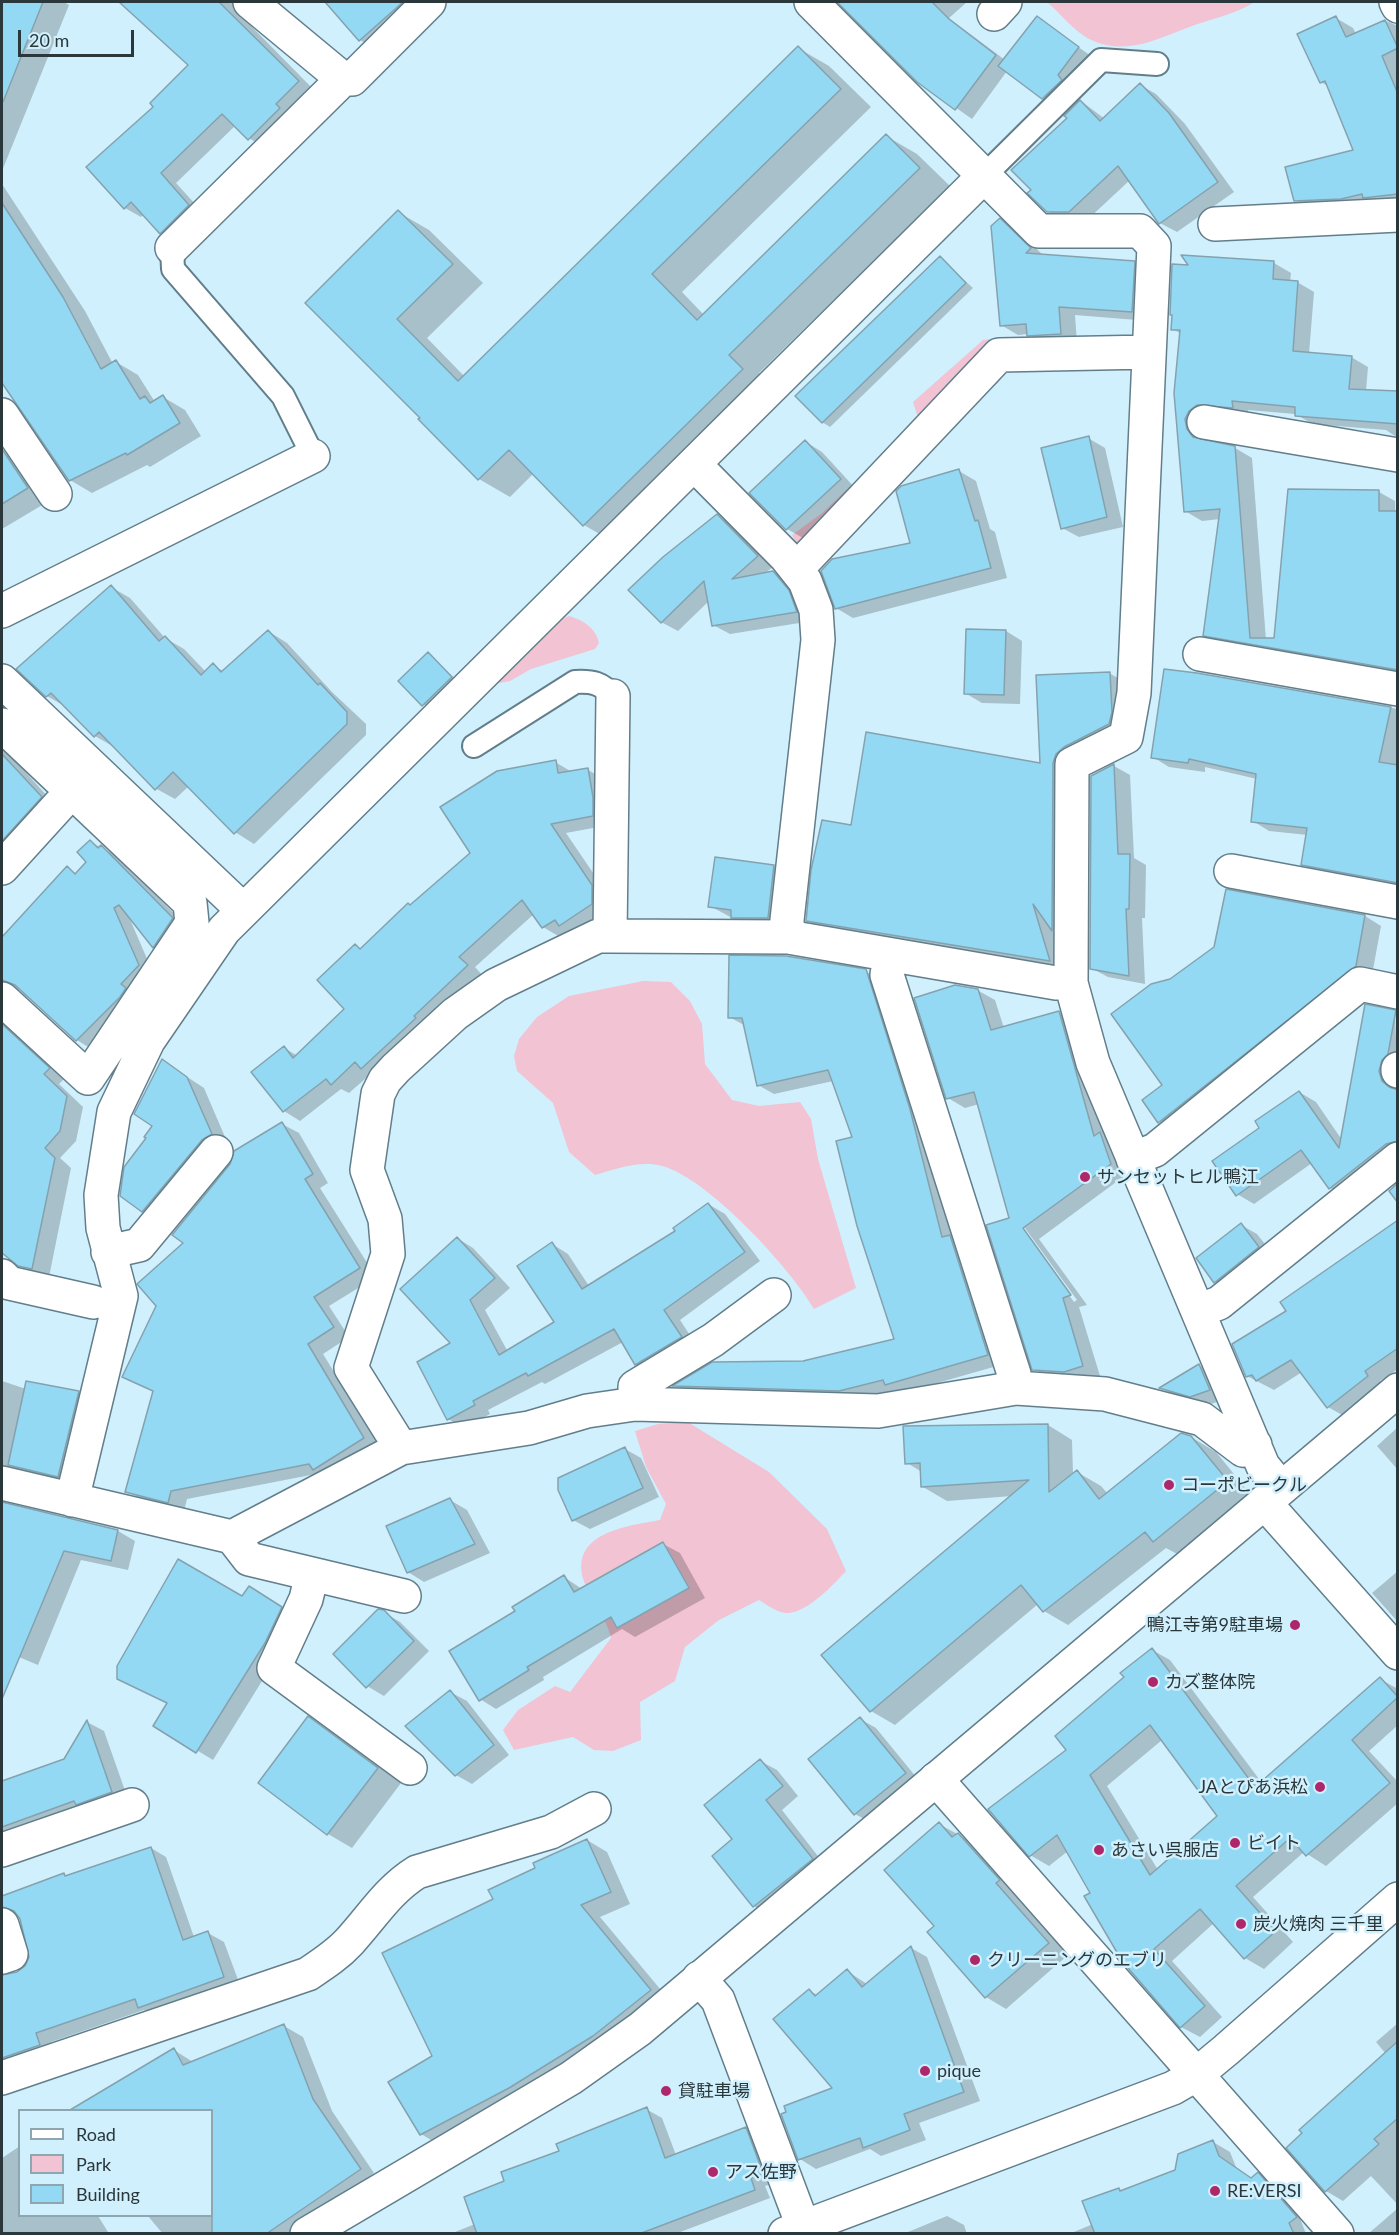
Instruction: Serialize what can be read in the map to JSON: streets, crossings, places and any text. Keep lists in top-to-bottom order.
{
  "places": [
    "サンセットヒル鴨江",
    "コーポビークル",
    "鴨江寺第9駐車場",
    "カズ整体院",
    "JAとぴあ浜松",
    "ビイト",
    "あさい呉服店",
    "炭火焼肉 三千里",
    "クリーニングのエブリ",
    "pique",
    "貸駐車場",
    "アス佐野",
    "RE:VERSI"
  ],
  "legend": ["Road", "Park", "Building"],
  "scale_bar": "20 m"
}
